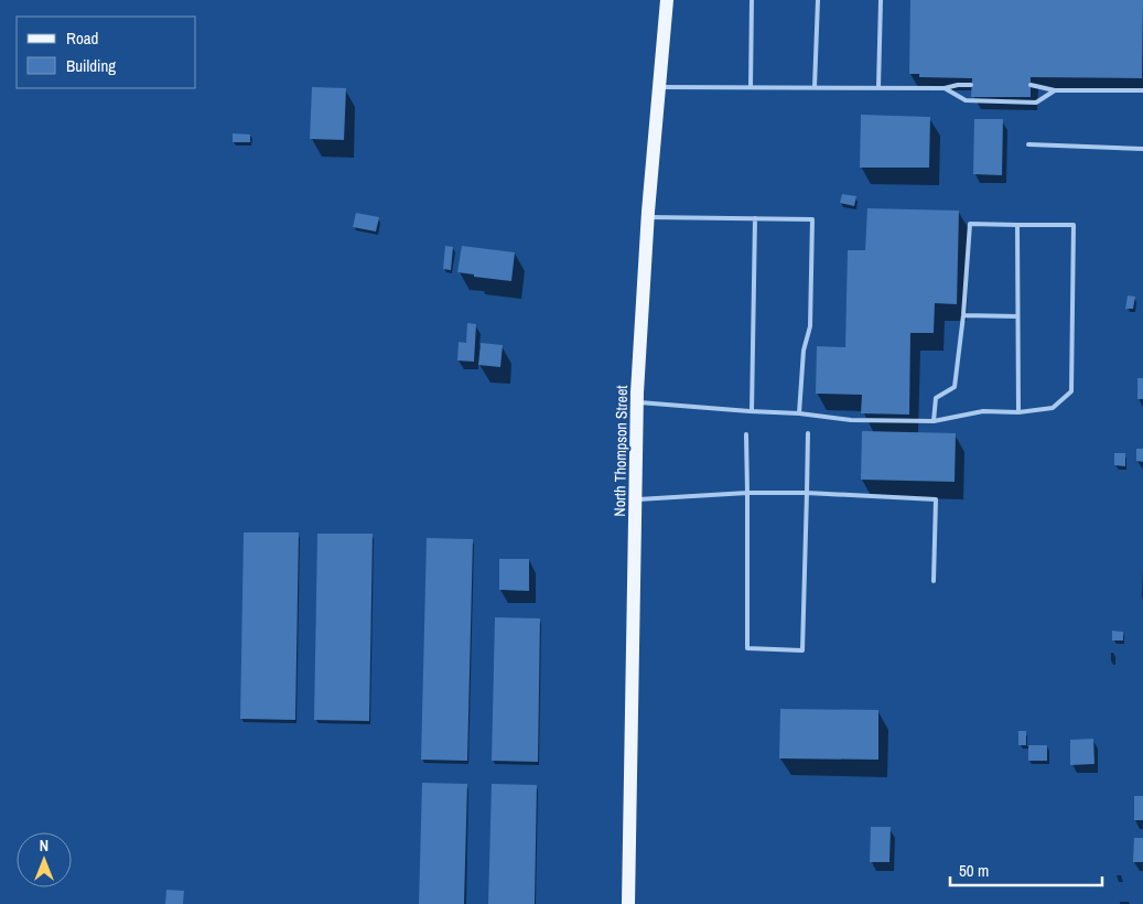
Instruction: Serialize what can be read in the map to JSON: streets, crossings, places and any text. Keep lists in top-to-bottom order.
{
  "streets": {
    "main road": ["North Thompson Street"]
  },
  "legend": ["Road", "Building"],
  "scale_bar": "50 m",
  "north": "top"
}
